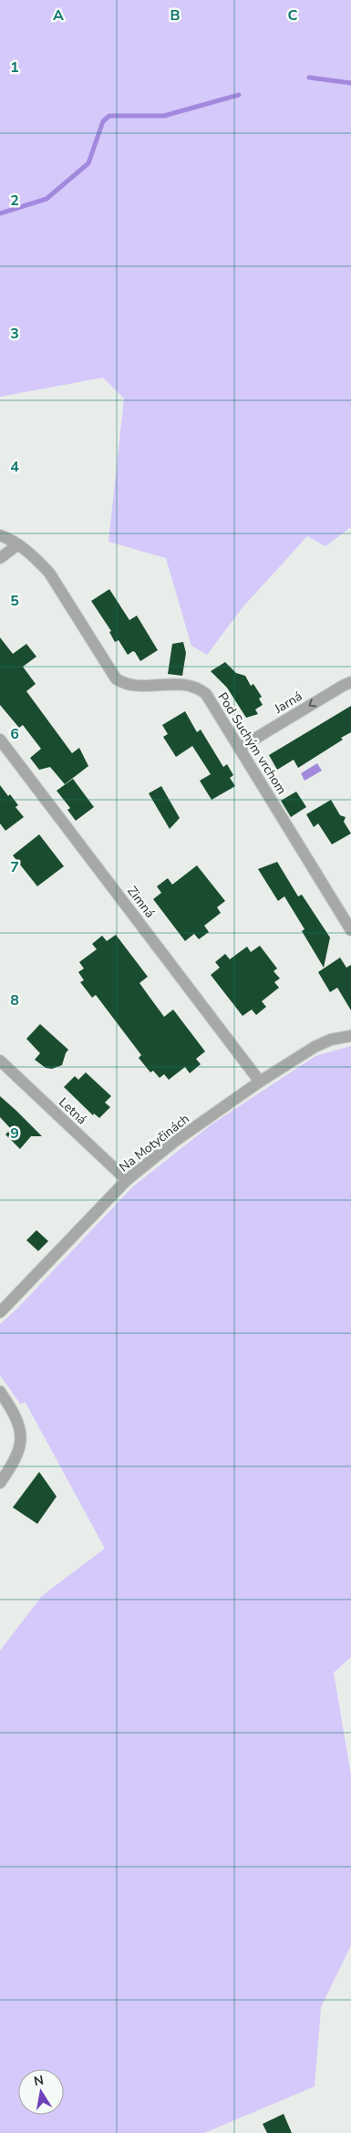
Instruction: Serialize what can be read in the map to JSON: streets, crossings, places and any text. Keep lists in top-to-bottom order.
{
  "streets": {
    "street": [
      "Jarná",
      "Pod Suchým vrchom",
      "Zimná",
      "Letná",
      "Na Motyčinách"
    ]
  },
  "crossings": [
    ["Jarná", "Pod Suchým vrchom"],
    ["Zimná", "Na Motyčinách"],
    ["Letná", "Na Motyčinách"]
  ],
  "one_way": ["Jarná"],
  "north": "top",
  "grid": {
    "columns": ["A", "B", "C"],
    "rows": [
      "1",
      "2",
      "3",
      "4",
      "5",
      "6",
      "7",
      "8",
      "9"
    ]
  }
}
